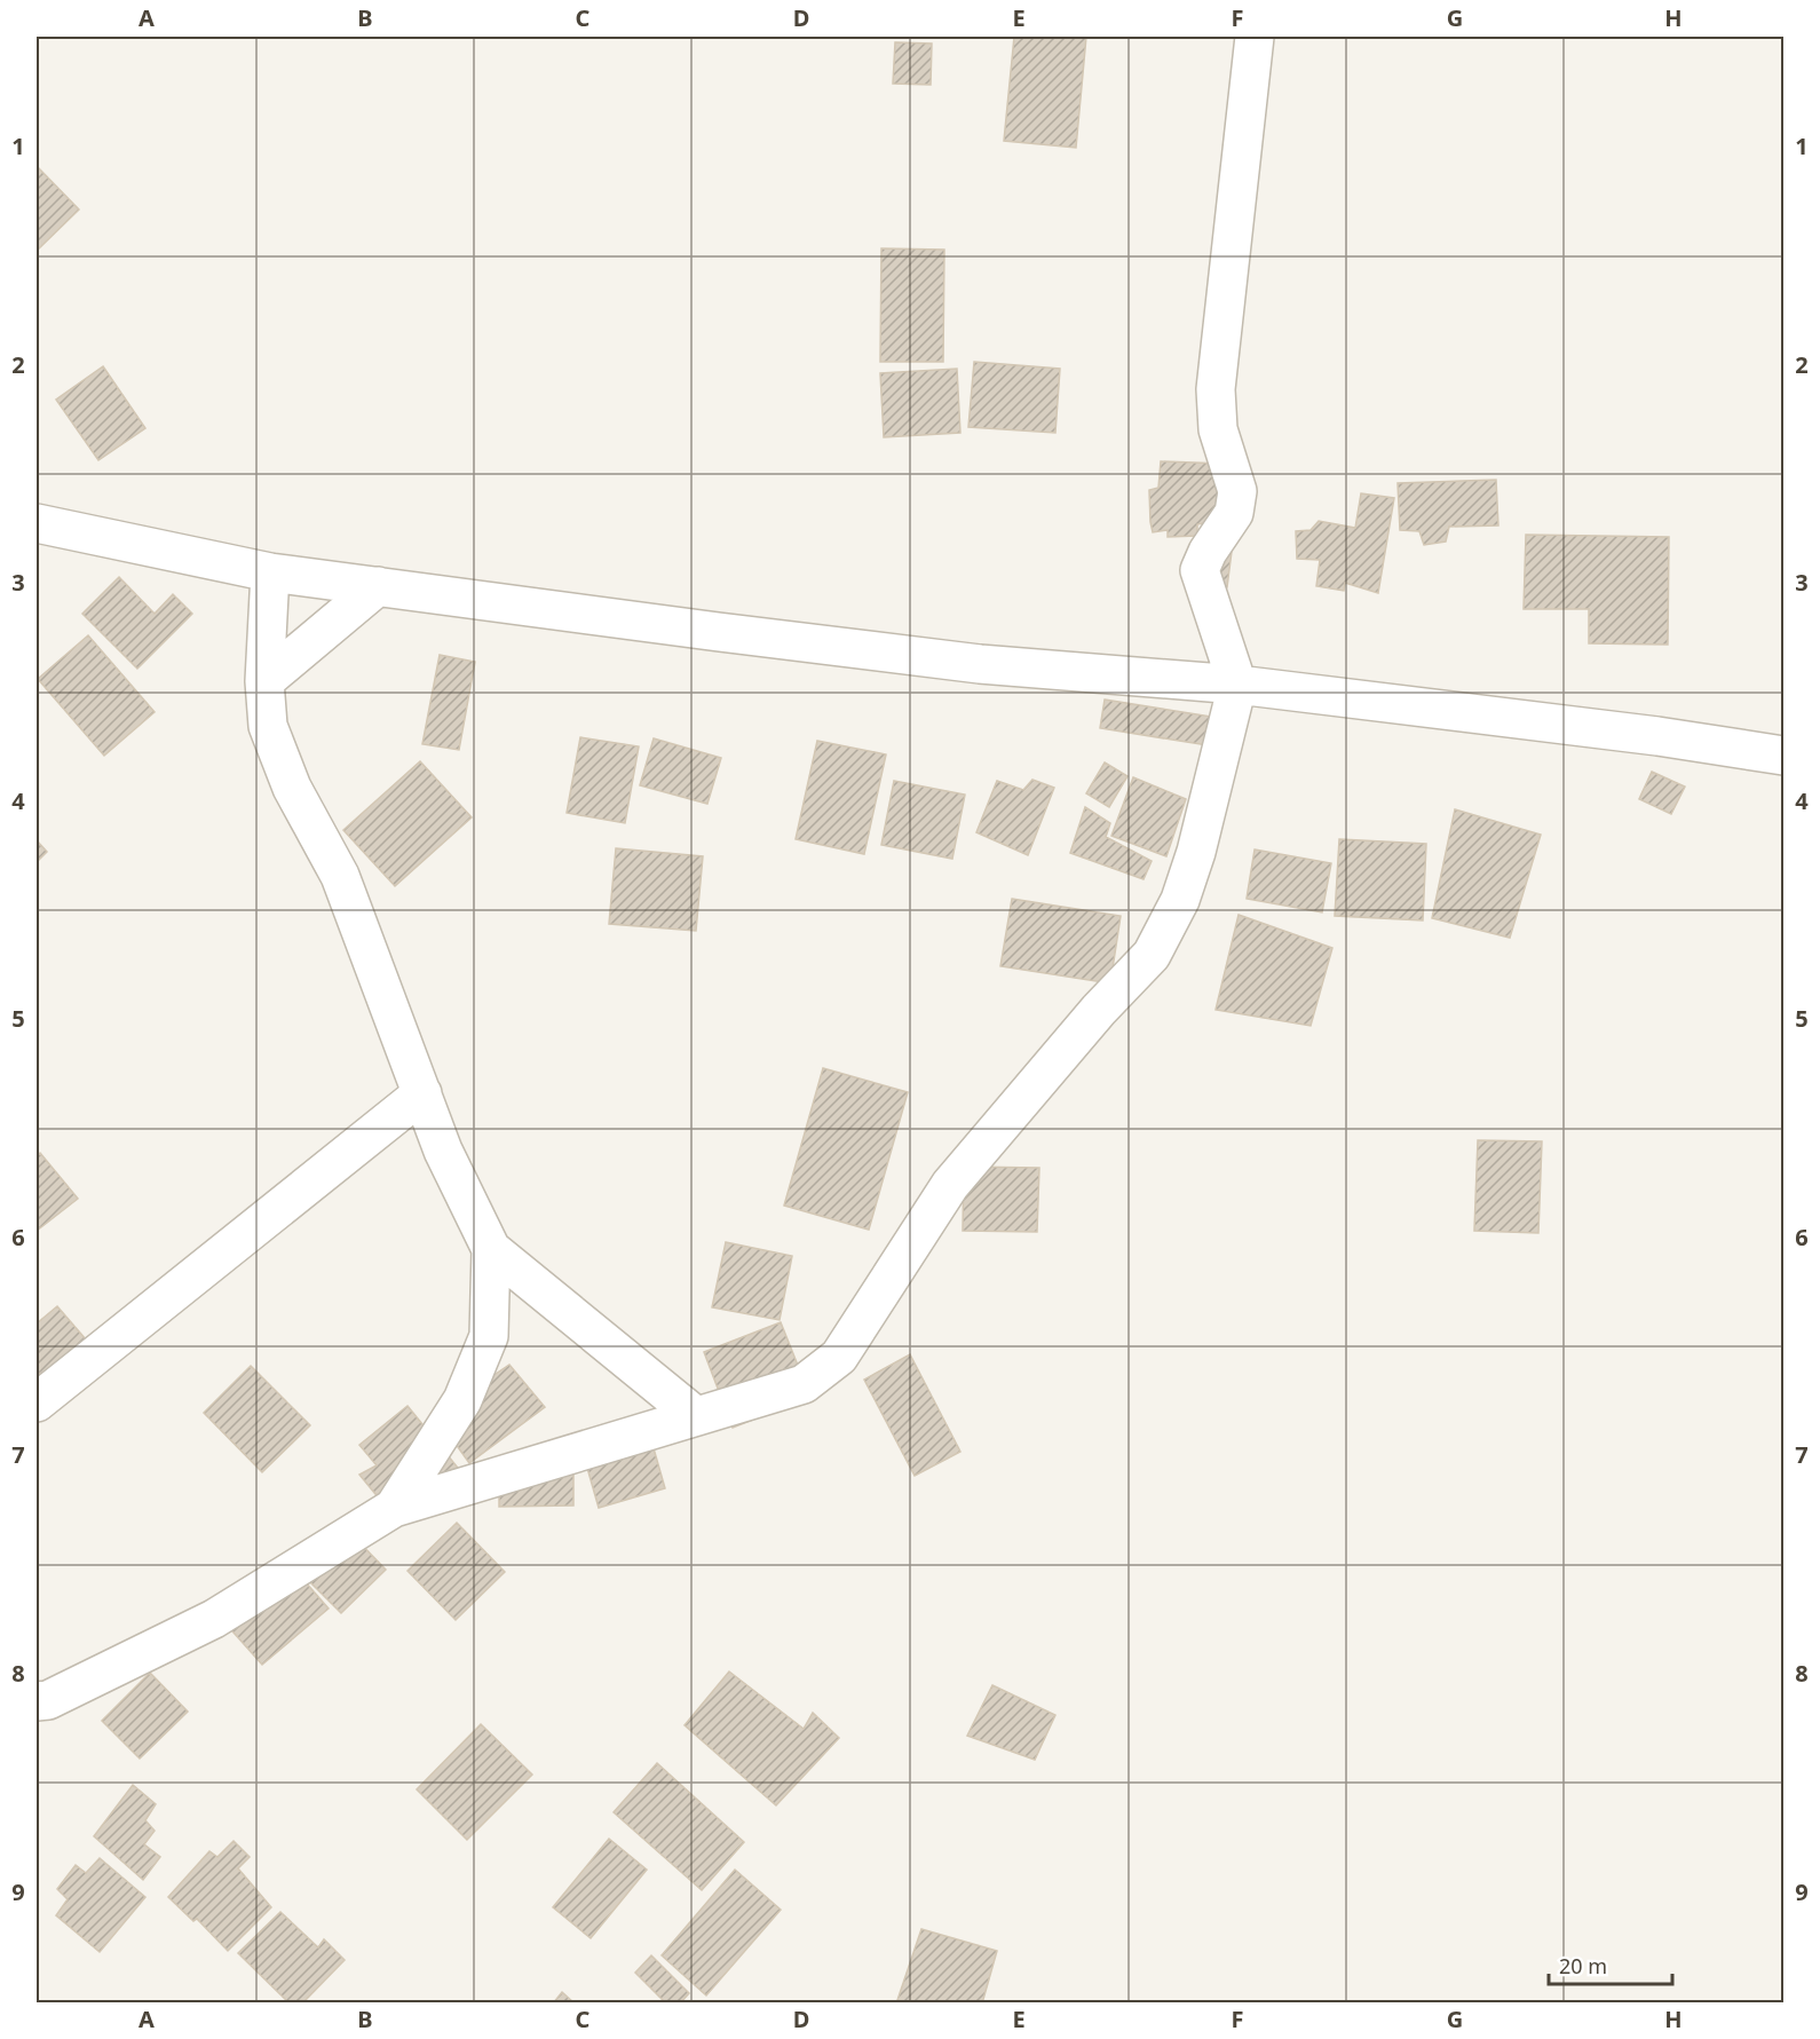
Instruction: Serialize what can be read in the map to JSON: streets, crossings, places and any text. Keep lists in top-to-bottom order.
{
  "scale_bar": "20 m",
  "grid": {
    "columns": [
      "A",
      "B",
      "C",
      "D",
      "E",
      "F",
      "G",
      "H"
    ],
    "rows": [
      "1",
      "2",
      "3",
      "4",
      "5",
      "6",
      "7",
      "8",
      "9"
    ]
  }
}
